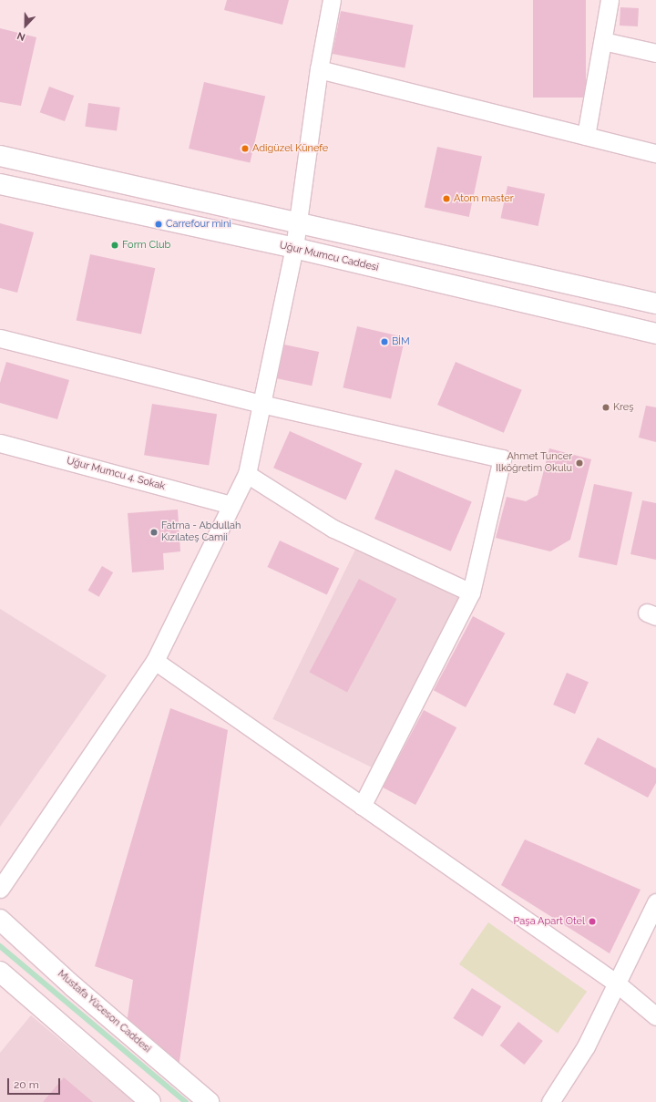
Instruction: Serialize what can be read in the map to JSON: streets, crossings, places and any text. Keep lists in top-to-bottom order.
{
  "streets": {
    "main road": ["Uğur Mumcu Caddesi", "Mustafa Yüceson Caddesi"],
    "street": ["Uğur Mumcu 4. Sokak"]
  },
  "places": [
    "Adigüzel Künefe",
    "Atom master",
    "Carrefour mini",
    "Form Club",
    "BİM",
    "Kreş",
    "Ahmet Tuncer Ilköğretim Okulu",
    "Fatma - Abdullah Kızılateş Camii",
    "Paşa Apart Otel"
  ],
  "scale_bar": "20 m",
  "north": "bottom"
}
